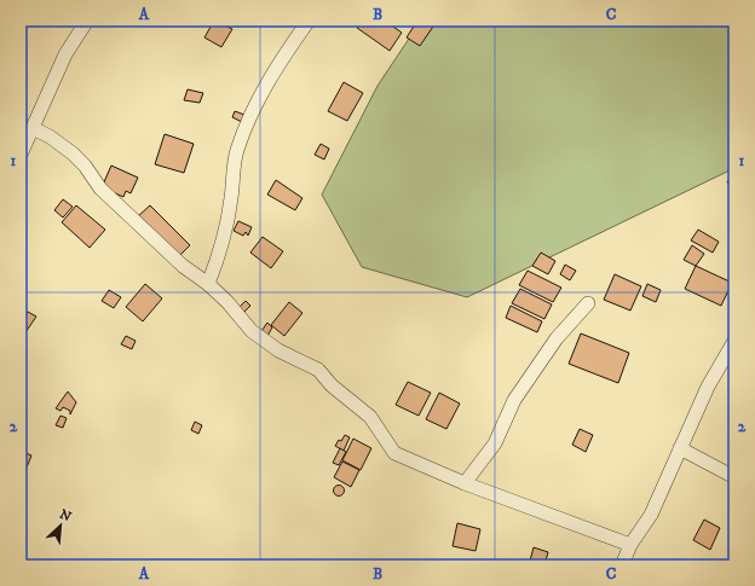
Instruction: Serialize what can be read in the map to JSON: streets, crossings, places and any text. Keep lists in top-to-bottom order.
{
  "north": "top right",
  "grid": {
    "columns": ["A", "B", "C"],
    "rows": ["1", "2"]
  }
}
